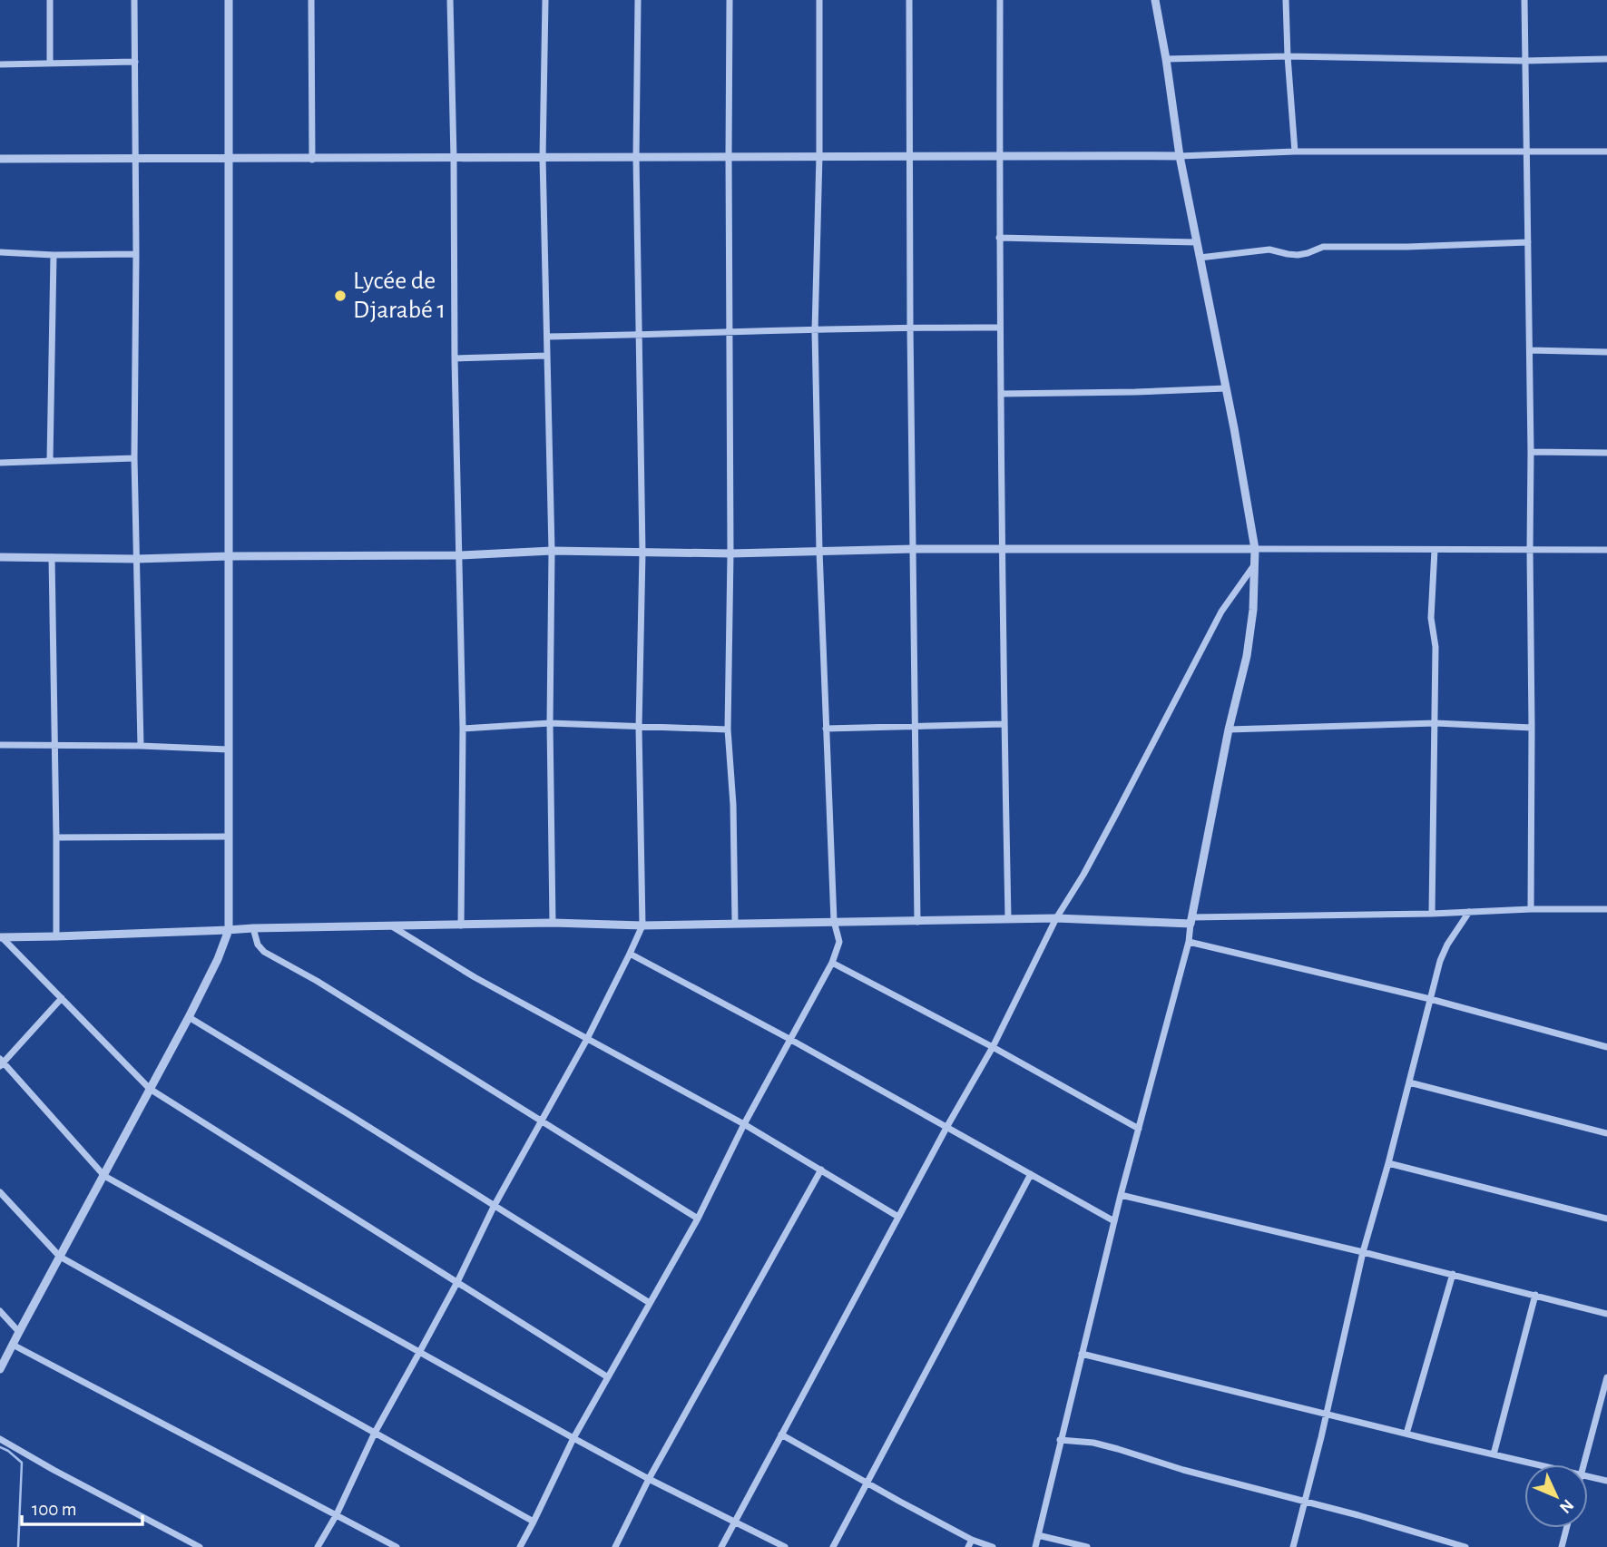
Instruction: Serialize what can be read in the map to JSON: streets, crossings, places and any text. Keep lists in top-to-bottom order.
{
  "places": ["Lycée de Djarabé 1"],
  "scale_bar": "100 m",
  "north": "bottom right"
}
